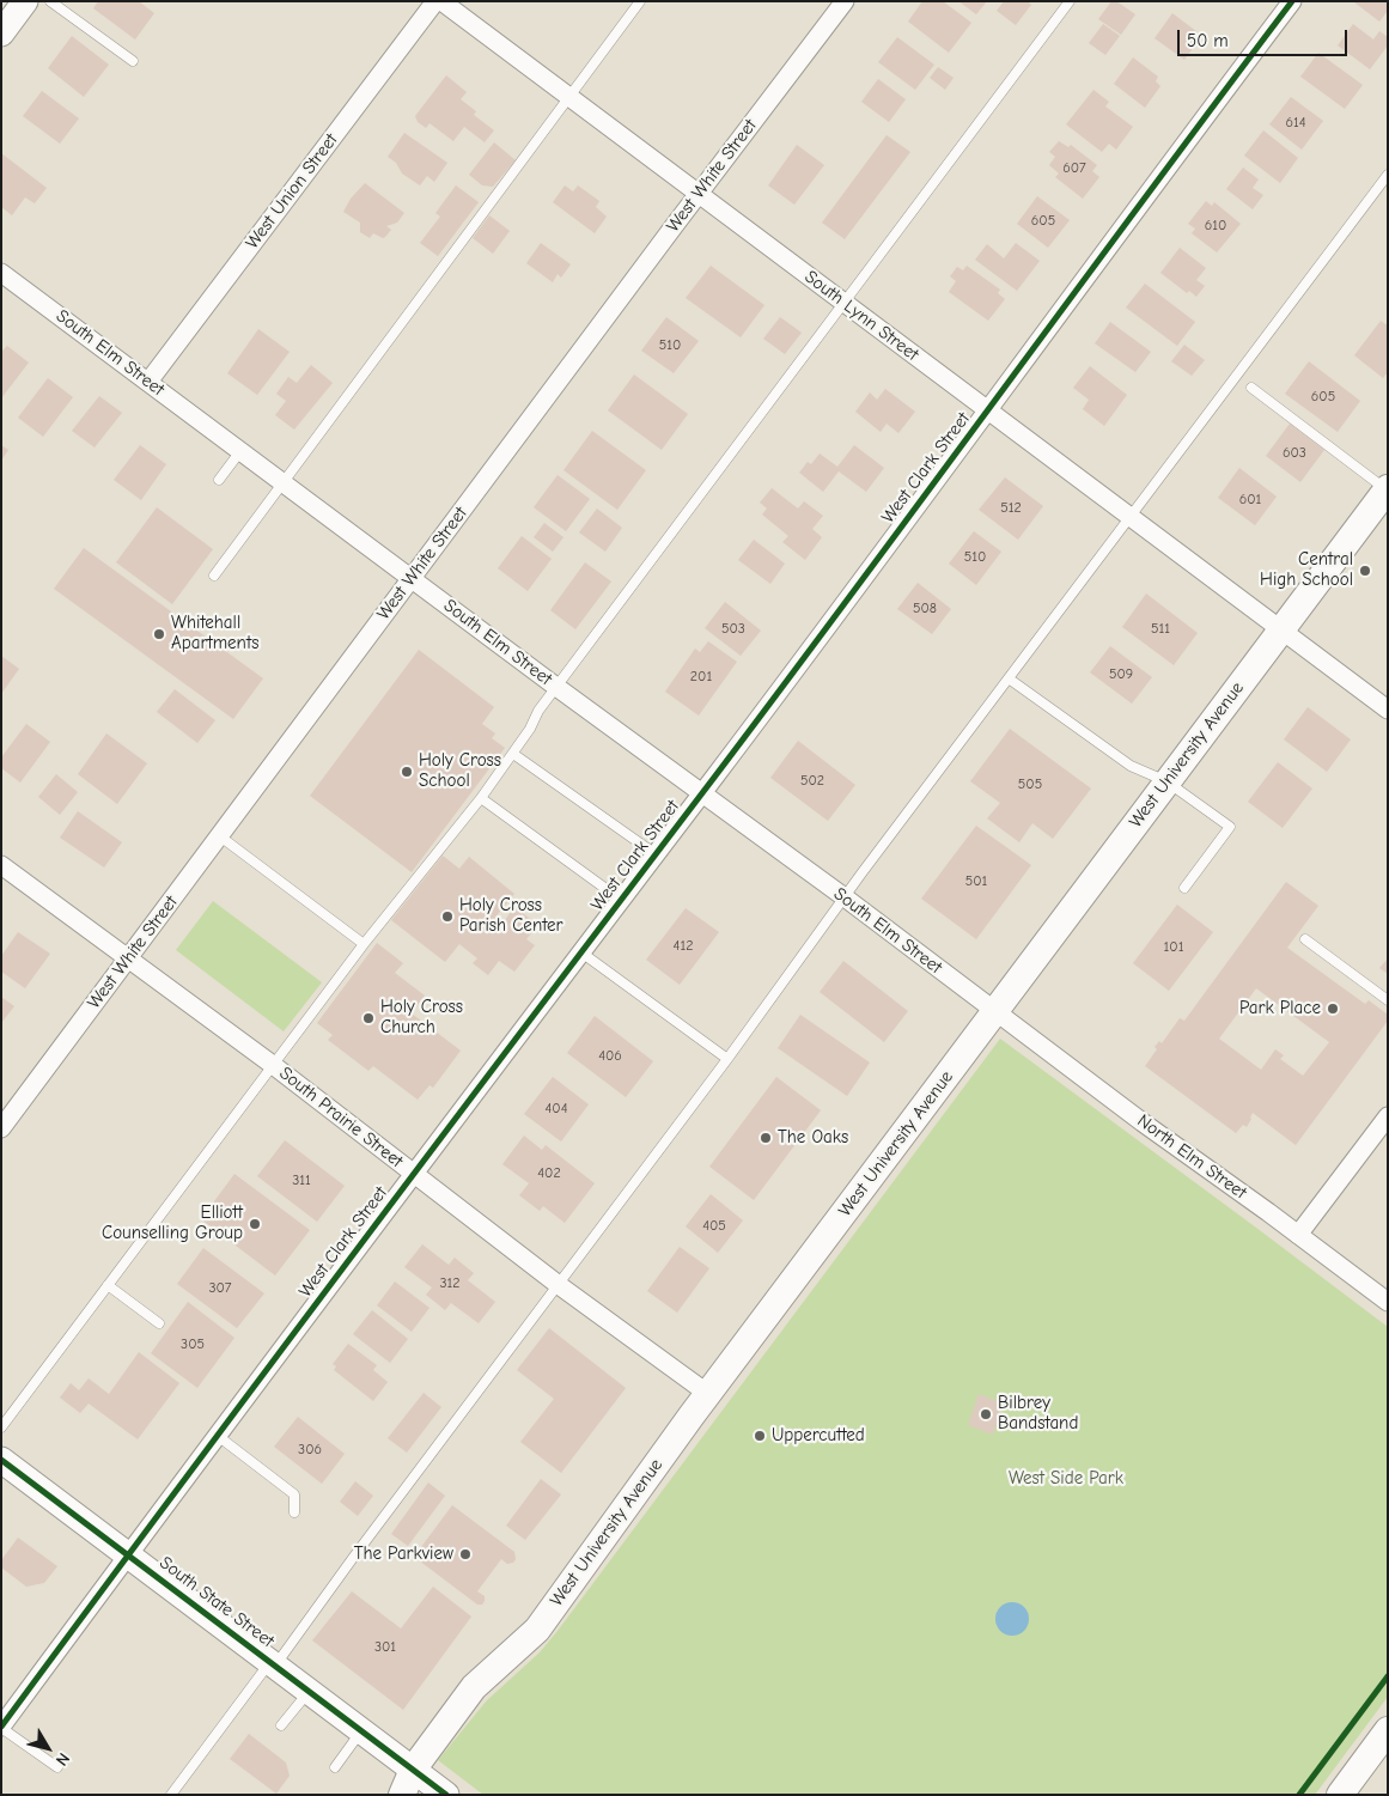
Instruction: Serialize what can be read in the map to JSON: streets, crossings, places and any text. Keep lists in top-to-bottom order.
{
  "streets": {
    "main road": ["West University Avenue", "South State Street"],
    "street": [
      "West White Street",
      "West Union Street",
      "South Lynn Street",
      "South Elm Street",
      "West Clark Street",
      "South Prairie Street",
      "North Elm Street"
    ]
  },
  "crossings": [
    ["West White Street", "South Lynn Street"],
    ["West White Street", "South Elm Street"],
    ["West White Street", "South Prairie Street"],
    ["West Union Street", "South Elm Street"],
    ["South Lynn Street", "West Clark Street"],
    ["South Lynn Street", "West University Avenue"],
    ["South Elm Street", "West Clark Street"],
    ["South Elm Street", "West University Avenue"],
    ["South Elm Street", "North Elm Street"],
    ["West Clark Street", "South Prairie Street"],
    ["West Clark Street", "South State Street"],
    ["West University Avenue", "South Prairie Street"],
    ["West University Avenue", "North Elm Street"],
    ["West University Avenue", "South State Street"]
  ],
  "parks": ["West Side Park"],
  "places": [
    "Central High School",
    "Whitehall Apartments",
    "Holy Cross School",
    "Holy Cross Parish Center",
    "Park Place",
    "Holy Cross Church",
    "The Oaks",
    "Elliott Counselling Group",
    "Bilbrey Bandstand",
    "Uppercutted",
    "The Parkview"
  ],
  "house_numbers": [
    "614",
    "607",
    "605",
    "610",
    "510",
    "605",
    "603",
    "601",
    "512",
    "510",
    "508",
    "503",
    "511",
    "509",
    "201",
    "502",
    "505",
    "501",
    "412",
    "101",
    "406",
    "404",
    "402",
    "311",
    "405",
    "312",
    "307",
    "305",
    "306",
    "301"
  ],
  "scale_bar": "50 m",
  "north": "bottom right"
}
